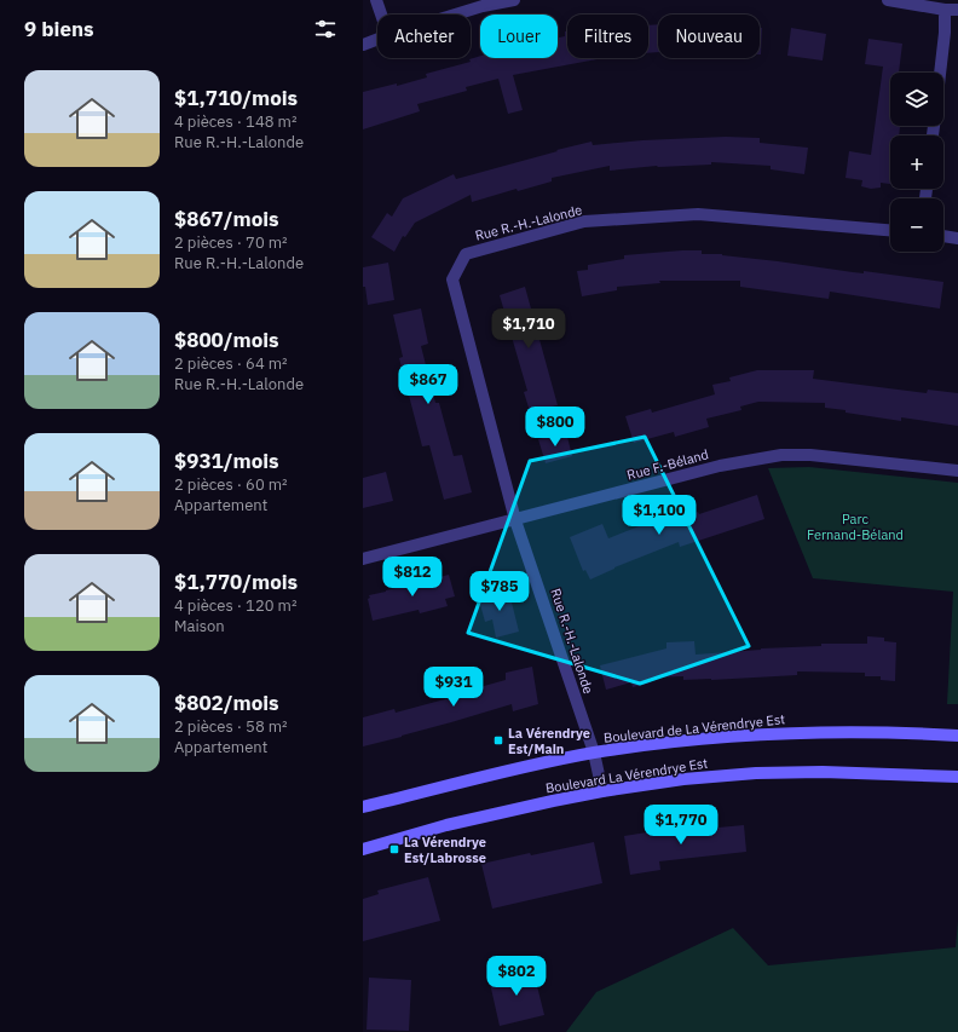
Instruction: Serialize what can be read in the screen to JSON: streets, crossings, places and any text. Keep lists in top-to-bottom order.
{
  "streets": {
    "main road": ["Boulevard de La Vérendrye Est", "Boulevard La Vérendrye Est"],
    "street": ["Rue R.-H.-Lalonde", "Rue F.-Béland"]
  },
  "crossings": [
    ["Rue R.-H.-Lalonde", "Rue F.-Béland"],
    ["Rue R.-H.-Lalonde", "Boulevard de La Vérendrye Est"],
    ["Rue R.-H.-Lalonde", "Boulevard La Vérendrye Est"]
  ],
  "parks": ["Parc Fernand-Béland"],
  "places": {
    "transit": ["La Vérendrye Est/Main", "La Vérendrye Est/Labrosse"]
  },
  "page": {
    "heading": "9 biens",
    "chip": [
      "Acheter",
      "Louer",
      "Filtres",
      "Nouveau"
    ],
    "list": [
      {
        "name": "$1,710/mois",
        "note": "4 pièces · 148 m² · Rue R.-H.-Lalonde"
      },
      {
        "name": "$867/mois",
        "note": "2 pièces · 70 m² · Rue R.-H.-Lalonde"
      },
      {
        "name": "$800/mois",
        "note": "2 pièces · 64 m² · Rue R.-H.-Lalonde"
      },
      {
        "name": "$931/mois",
        "note": "2 pièces · 60 m² · Appartement"
      },
      {
        "name": "$1,770/mois",
        "note": "4 pièces · 120 m² · Maison"
      },
      {
        "name": "$802/mois",
        "note": "2 pièces · 58 m² · Appartement"
      }
    ],
    "map_buttons": ["+", "−"],
    "price": [
      "$1,710",
      "$867",
      "$800",
      "$1,100",
      "$812",
      "$785",
      "$931",
      "$1,770",
      "$802"
    ]
  }
}
